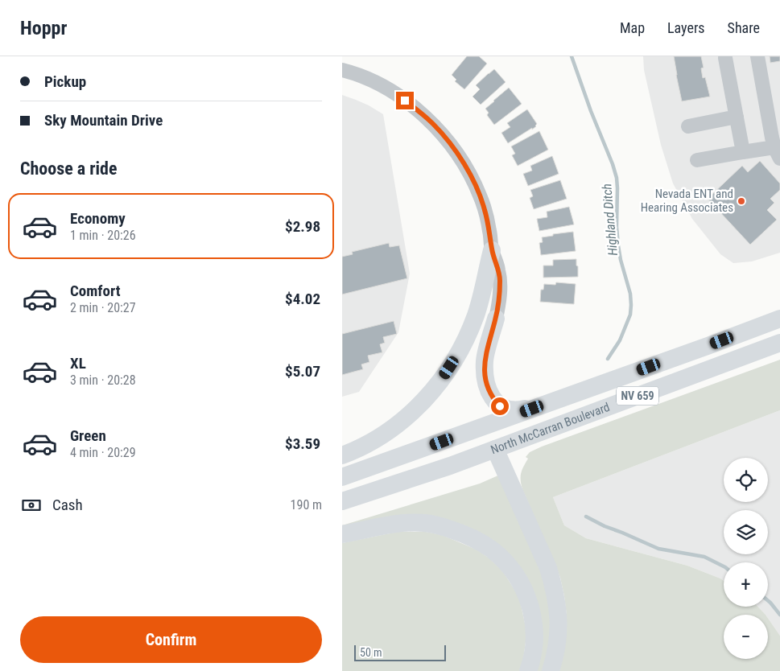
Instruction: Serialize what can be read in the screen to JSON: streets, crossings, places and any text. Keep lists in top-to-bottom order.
{
  "streets": {
    "main road": ["NV 659", "North McCarran Boulevard"]
  },
  "water": ["Highland Ditch"],
  "places": ["Nevada ENT and Hearing Associates"],
  "scale_bar": "50 m",
  "page": {
    "header": "Hoppr",
    "nav": ["Map", "Layers", "Share"],
    "banner": ["Pickup", "Sky Mountain Drive"],
    "heading": "Choose a ride",
    "list": [
      {
        "name": "Economy",
        "note": "1 min · 20:26",
        "value": "$2.98"
      },
      {
        "name": "Comfort",
        "note": "2 min · 20:27",
        "value": "$4.02"
      },
      {
        "name": "XL",
        "note": "3 min · 20:28",
        "value": "$5.07"
      },
      {
        "name": "Green",
        "note": "4 min · 20:29",
        "value": "$3.59"
      }
    ],
    "map_buttons": ["+", "−"],
    "pay": ["Cash", "190 m"],
    "buttons": "Confirm",
    "scale": "50 m"
  }
}
